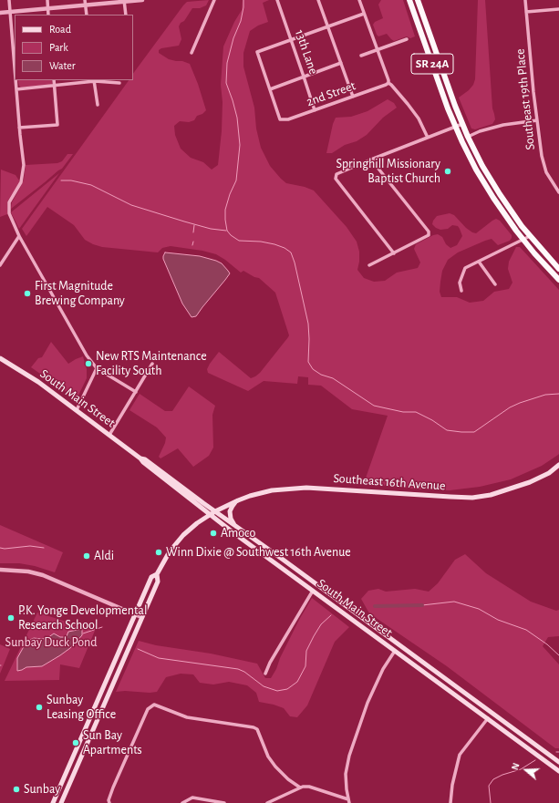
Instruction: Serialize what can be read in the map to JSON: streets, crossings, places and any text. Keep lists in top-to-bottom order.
{
  "streets": {
    "highway": ["SR 24A"],
    "main road": ["South Main Street", "Southeast 16th Avenue"],
    "street": ["13th Lane", "2nd Street", "Southeast 19th Place"]
  },
  "crossings": [
    ["13th Lane", "2nd Street"],
    ["South Main Street", "Southeast 16th Avenue"]
  ],
  "parks": ["Sunbay Duck Pond"],
  "places": [
    "Springhill Missionary Baptist Church",
    "First Magnitude Brewing Company",
    "New RTS Maintenance Facility South",
    "Amoco",
    "Winn Dixie @ Southwest 16th Avenue",
    "Aldi",
    "P.K. Yonge Developmental Research School",
    "Sunbay Leasing Office",
    "Sun Bay Apartments",
    "Sunbay"
  ],
  "legend": ["Road", "Park", "Water"],
  "north": "left"
}
